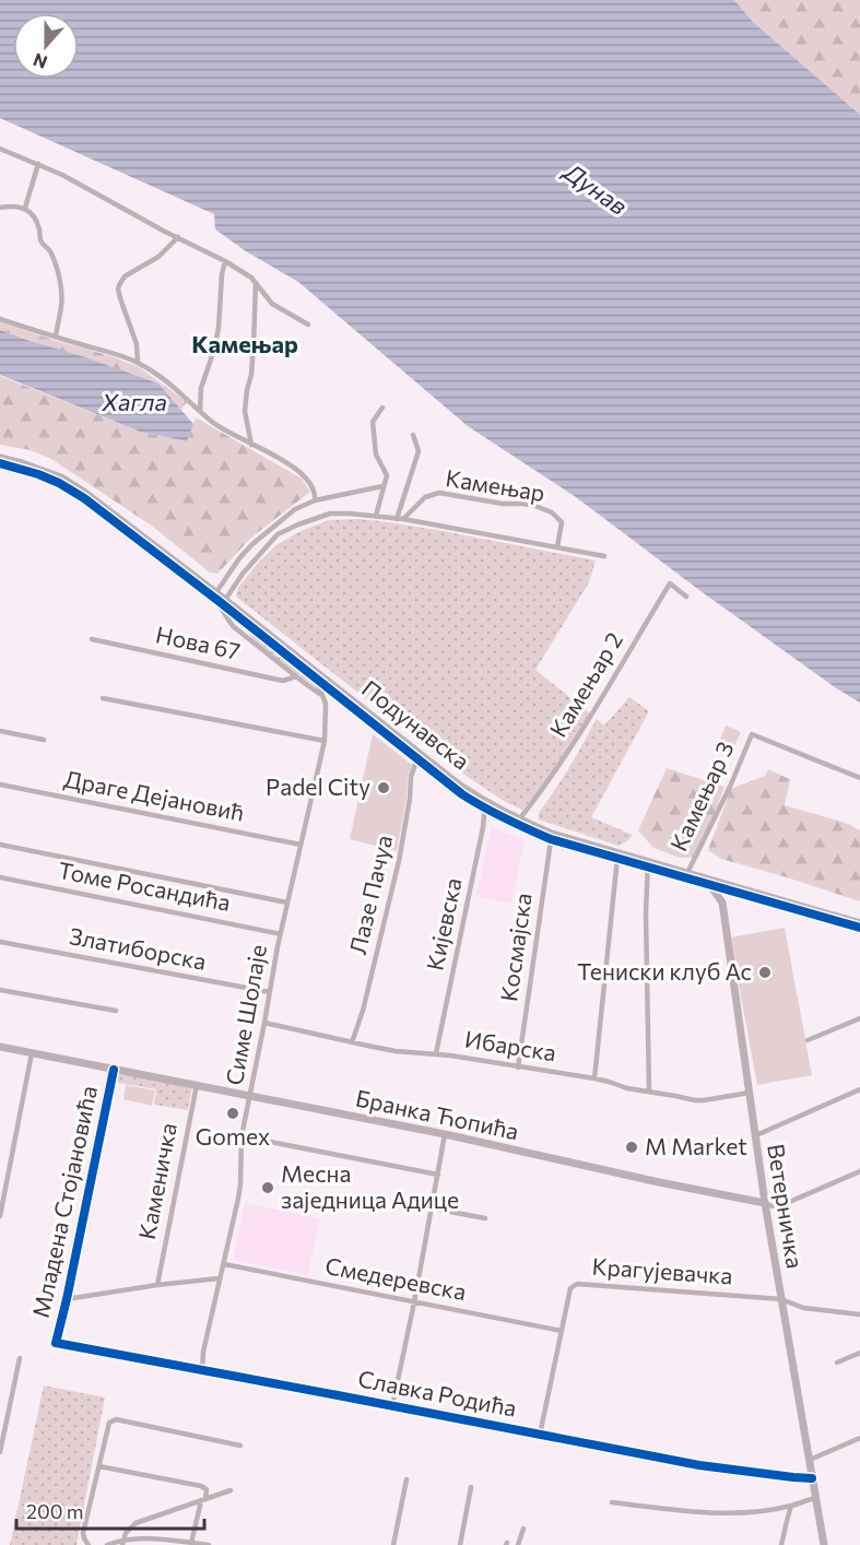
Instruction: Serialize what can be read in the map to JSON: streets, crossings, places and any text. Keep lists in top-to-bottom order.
{
  "streets": {
    "street": [
      "Камењар",
      "Нова 67",
      "Камењар 2",
      "Подунавска",
      "Драге Дејановић",
      "Камењар 3",
      "Томе Росандића",
      "Лазе Пачуа",
      "Кијевска",
      "Космајска",
      "Златиборска",
      "Симе Шолаје",
      "Ибарска",
      "Бранка Ћопића",
      "Каменичка",
      "Младена Стојановића",
      "Ветерничка",
      "Крагујевачка",
      "Смедеревска",
      "Славка Родића"
    ]
  },
  "crossings": [
    ["Камењар", "Нова 67"],
    ["Камењар", "Подунавска"],
    ["Нова 67", "Подунавска"],
    ["Нова 67", "Симе Шолаје"],
    ["Камењар 2", "Подунавска"],
    ["Подунавска", "Камењар 3"],
    ["Подунавска", "Лазе Пачуа"],
    ["Подунавска", "Кијевска"],
    ["Подунавска", "Космајска"],
    ["Подунавска", "Симе Шолаје"],
    ["Подунавска", "Ветерничка"],
    ["Драге Дејановић", "Симе Шолаје"],
    ["Томе Росандића", "Симе Шолаје"],
    ["Лазе Пачуа", "Ибарска"],
    ["Кијевска", "Ибарска"],
    ["Космајска", "Ибарска"],
    ["Златиборска", "Симе Шолаје"],
    ["Симе Шолаје", "Ибарска"],
    ["Симе Шолаје", "Бранка Ћопића"],
    ["Симе Шолаје", "Смедеревска"],
    ["Симе Шолаје", "Славка Родића"],
    ["Ибарска", "Ветерничка"],
    ["Бранка Ћопића", "Каменичка"],
    ["Бранка Ћопића", "Младена Стојановића"],
    ["Бранка Ћопића", "Ветерничка"],
    ["Младена Стојановића", "Славка Родића"],
    ["Ветерничка", "Крагујевачка"],
    ["Ветерничка", "Славка Родића"],
    ["Крагујевачка", "Смедеревска"],
    ["Крагујевачка", "Славка Родића"]
  ],
  "districts": ["Камењар"],
  "water": ["Дунав", "Хагла"],
  "places": [
    "Padel City",
    "Тениски клуб Ас",
    "Gomex",
    "M Market",
    "Месна заједница Адице"
  ],
  "scale_bar": "200 m",
  "north": "bottom"
}
